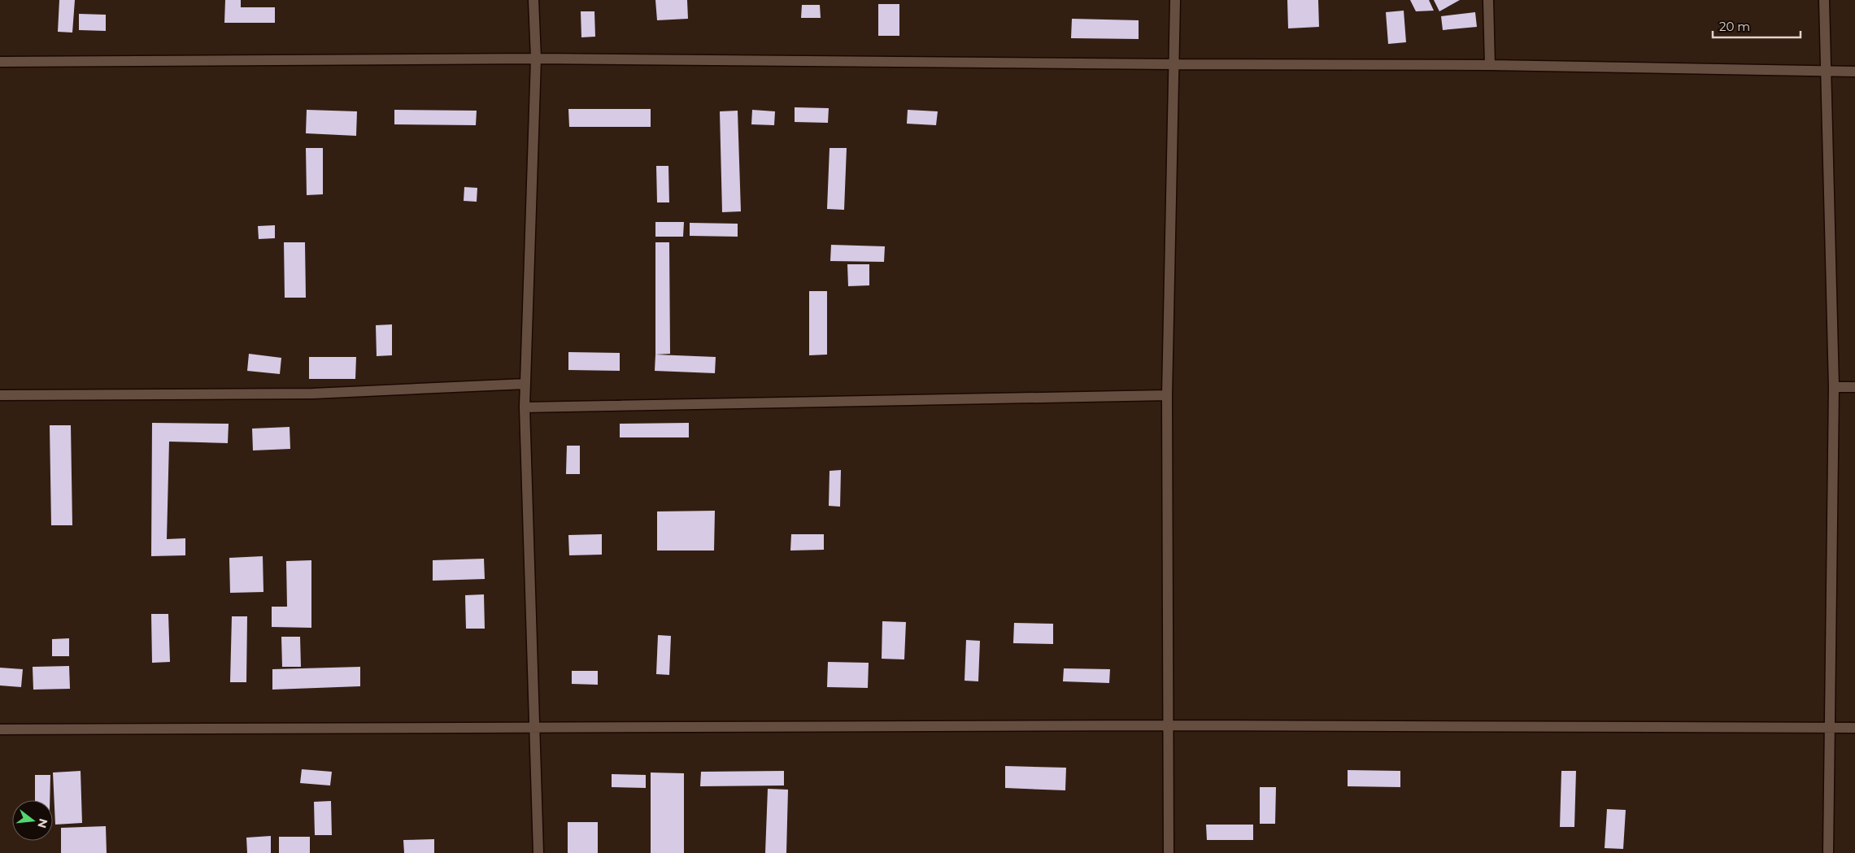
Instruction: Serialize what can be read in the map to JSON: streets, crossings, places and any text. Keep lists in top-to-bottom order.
{
  "scale_bar": "20 m",
  "north": "right"
}
